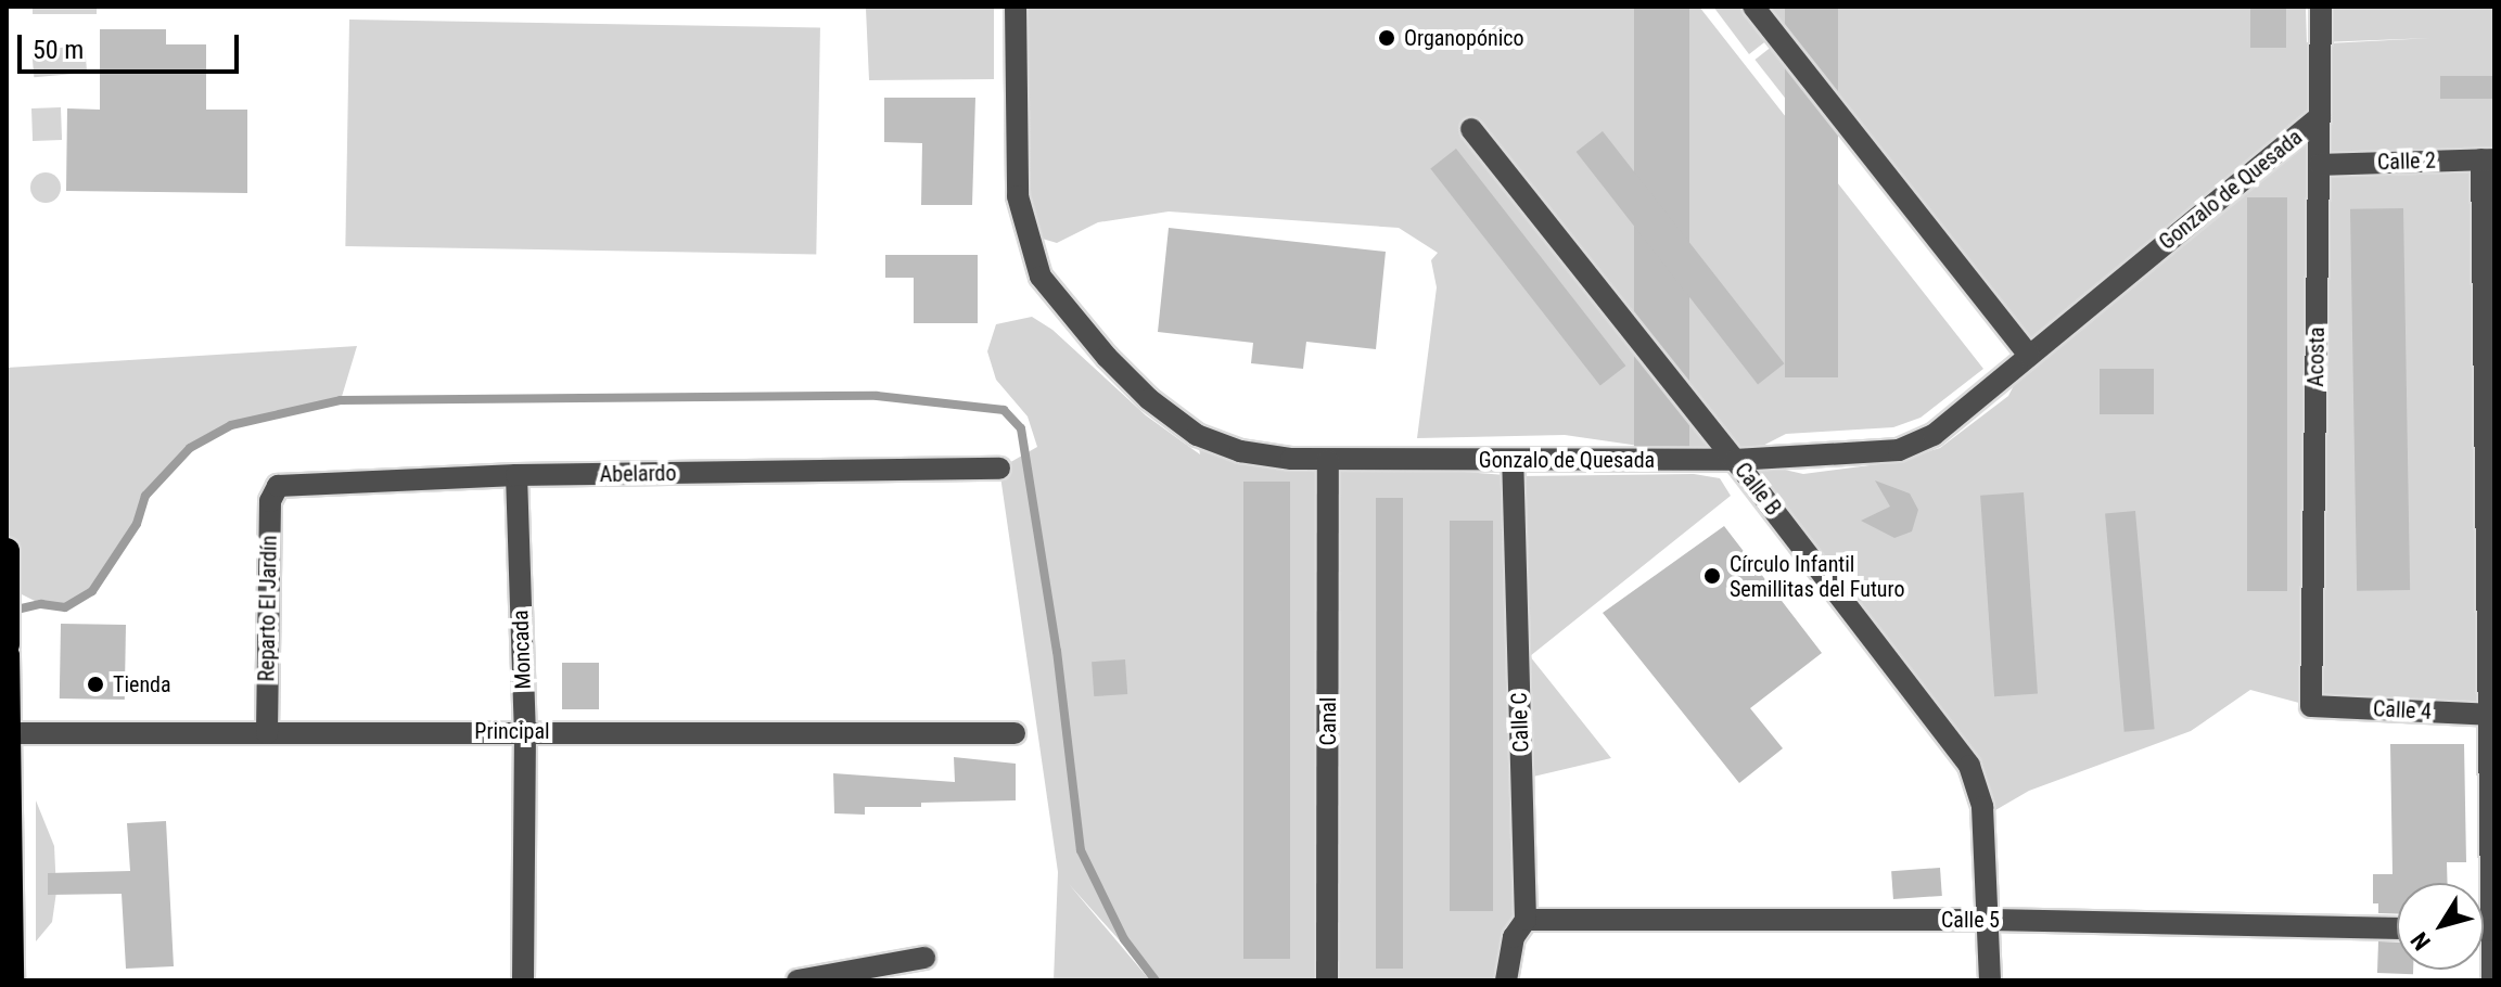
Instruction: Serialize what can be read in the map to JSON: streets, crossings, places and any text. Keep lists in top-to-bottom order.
{
  "streets": {
    "street": [
      "Calle 2",
      "Gonzalo de Quesada",
      "Acosta",
      "Abelardo",
      "Calle B",
      "Reparto El Jardín",
      "Moncada",
      "Calle 4",
      "Canal",
      "Calle C",
      "Principal",
      "Calle 5"
    ]
  },
  "crossings": [
    ["Calle 2", "Acosta"],
    ["Gonzalo de Quesada", "Acosta"],
    ["Gonzalo de Quesada", "Calle B"],
    ["Gonzalo de Quesada", "Canal"],
    ["Gonzalo de Quesada", "Calle C"],
    ["Acosta", "Calle 4"],
    ["Abelardo", "Reparto El Jardín"],
    ["Abelardo", "Moncada"],
    ["Calle B", "Calle 5"],
    ["Reparto El Jardín", "Principal"],
    ["Moncada", "Principal"],
    ["Calle C", "Calle 5"]
  ],
  "places": ["Organopónico", "Círculo Infantil Semillitas del Futuro", "Tienda"],
  "scale_bar": "50 m",
  "north": "bottom left"
}
